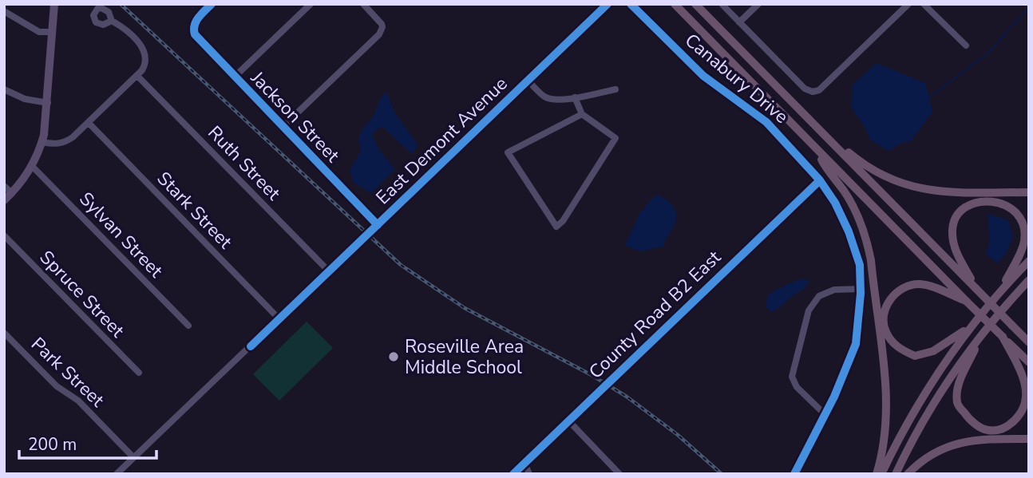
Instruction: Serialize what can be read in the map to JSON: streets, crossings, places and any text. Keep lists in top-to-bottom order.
{
  "streets": {
    "street": [
      "Canabury Drive",
      "Jackson Street",
      "East Demont Avenue",
      "Ruth Street",
      "Stark Street",
      "Sylvan Street",
      "Spruce Street",
      "County Road B2 East",
      "Park Street"
    ]
  },
  "crossings": [
    ["Canabury Drive", "County Road B2 East"],
    ["Jackson Street", "East Demont Avenue"],
    ["East Demont Avenue", "Ruth Street"],
    ["East Demont Avenue", "Stark Street"],
    ["East Demont Avenue", "Park Street"]
  ],
  "places": ["Roseville Area Middle School"],
  "scale_bar": "200 m"
}
